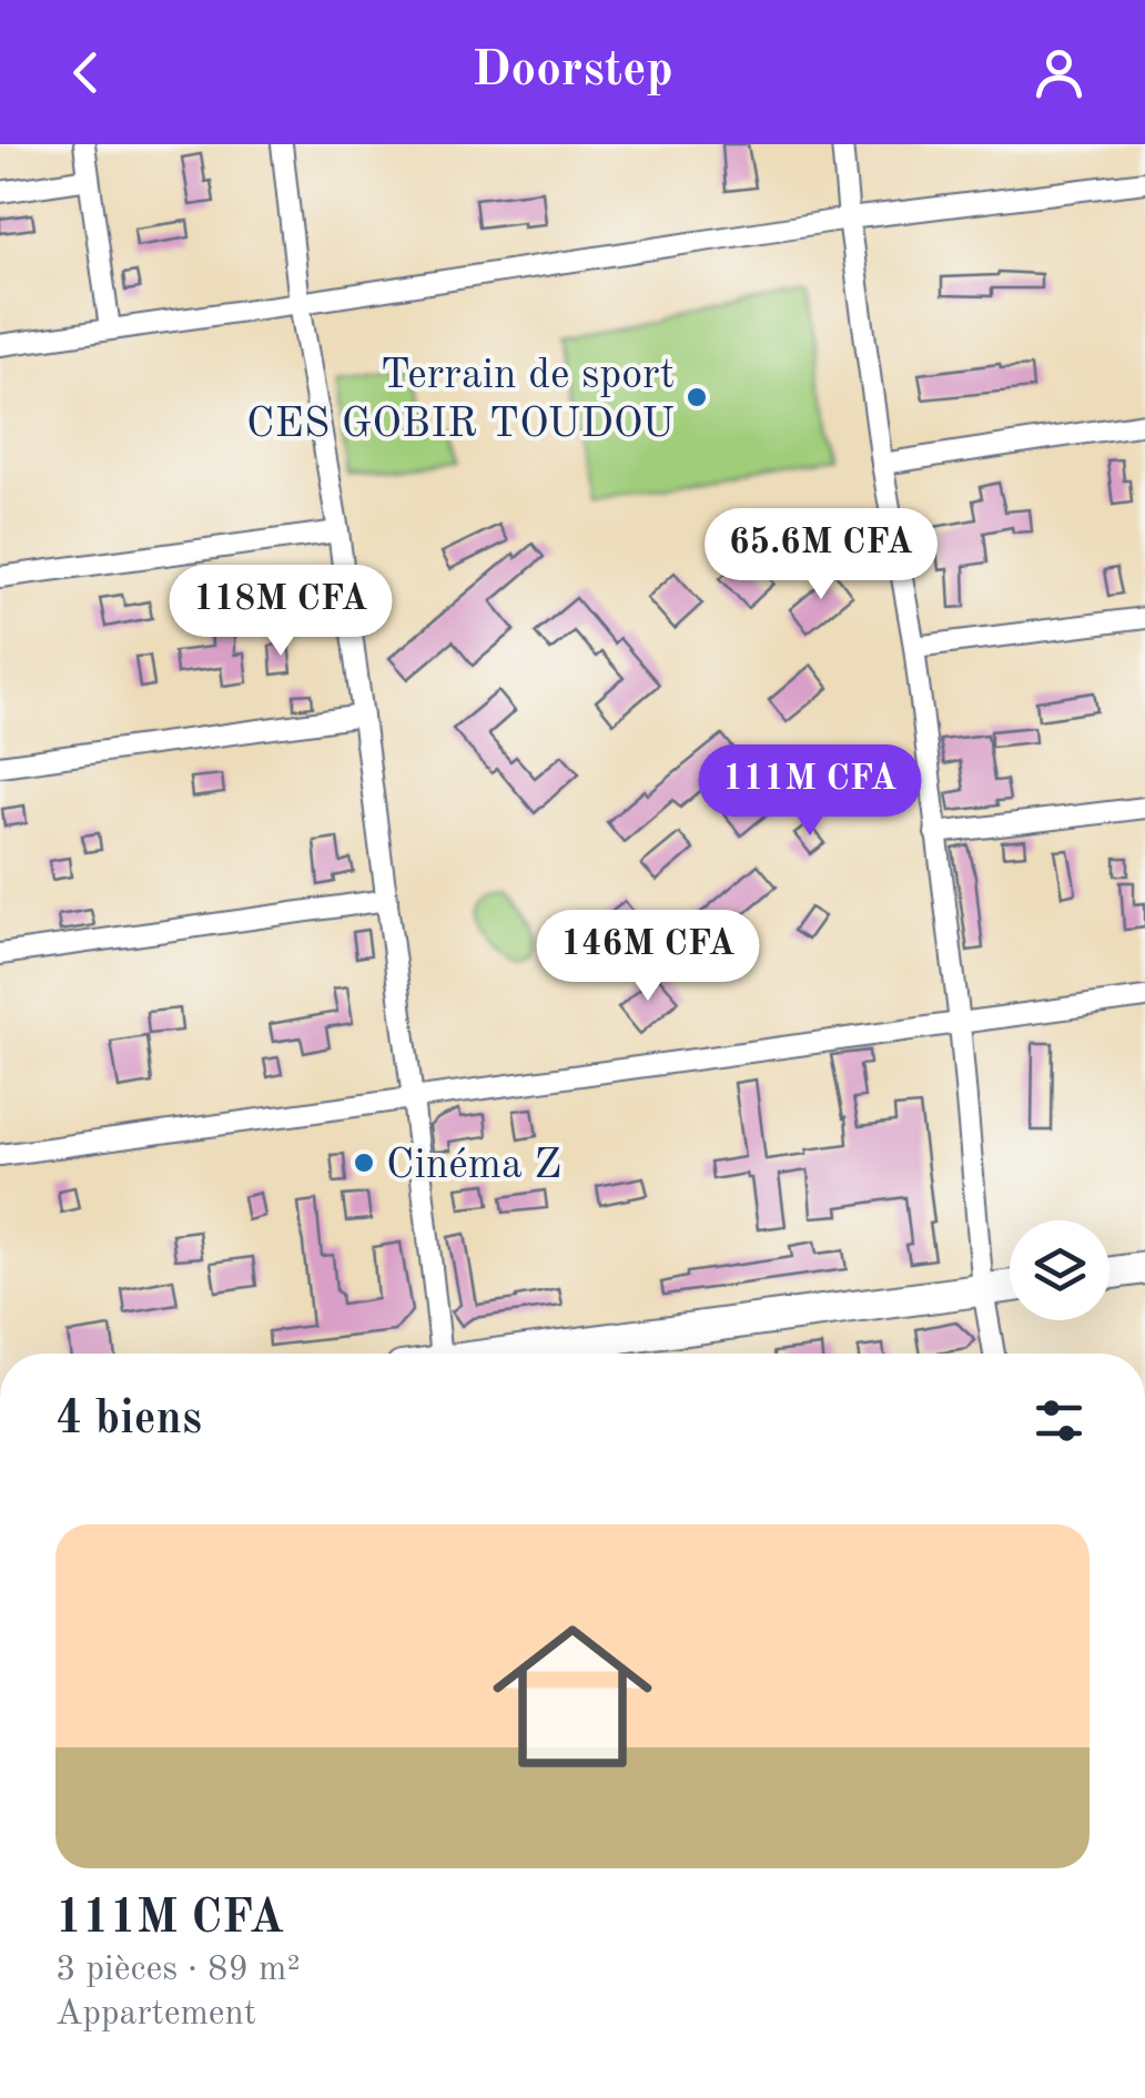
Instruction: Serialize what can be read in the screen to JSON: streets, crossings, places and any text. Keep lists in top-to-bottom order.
{
  "places": ["Terrain de sport CES GOBIR TOUDOU", "Cinéma Z"],
  "page": {
    "header": "Doorstep",
    "price": [
      "65.6M CFA",
      "118M CFA",
      "111M CFA",
      "146M CFA"
    ],
    "heading": "4 biens",
    "list": [
      {
        "name": "111M CFA",
        "note": "3 pièces · 89 m² · Appartement"
      }
    ]
  }
}
